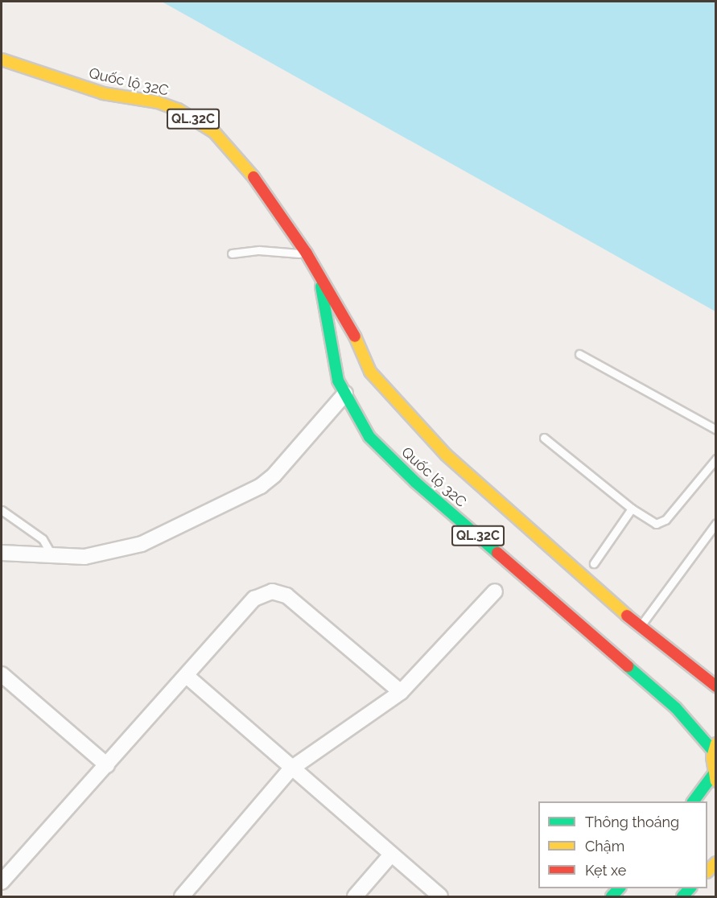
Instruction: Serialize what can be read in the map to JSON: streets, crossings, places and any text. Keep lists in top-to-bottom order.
{
  "streets": {
    "main road": ["Quốc lộ 32C", "QL.32C"]
  },
  "legend": ["Thông thoáng", "Chậm", "Kẹt xe"]
}
